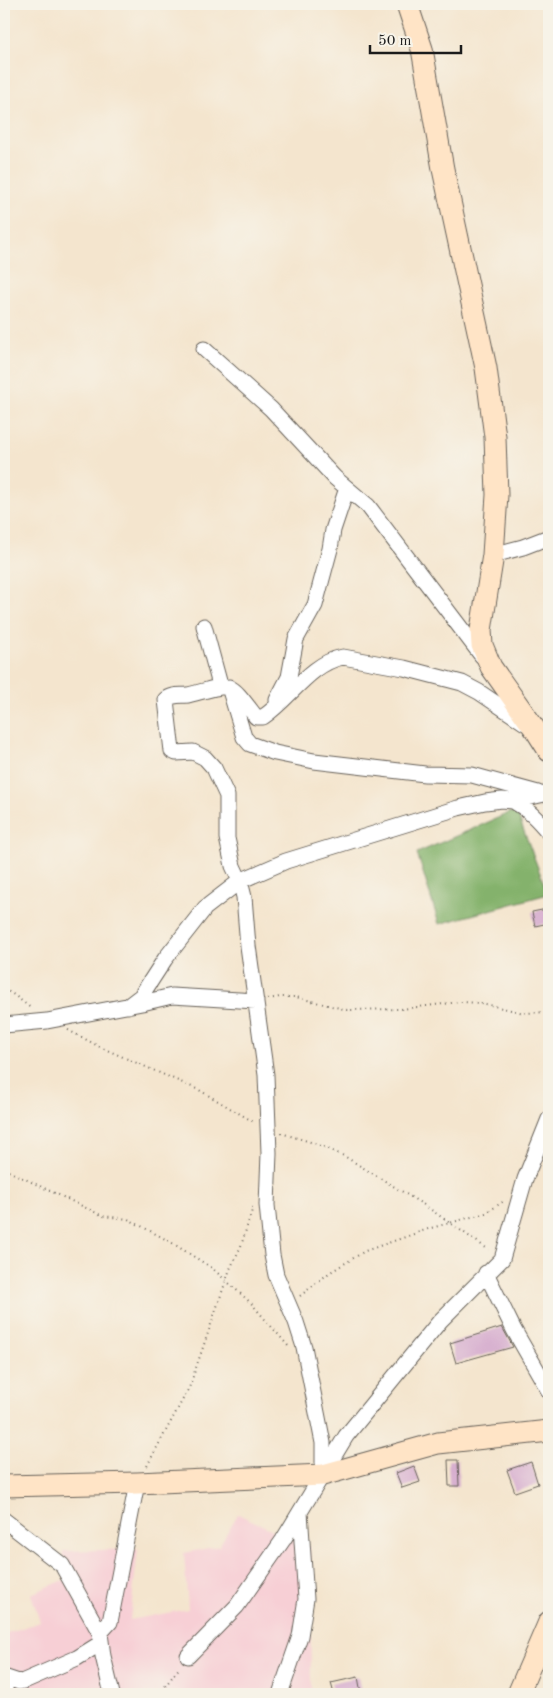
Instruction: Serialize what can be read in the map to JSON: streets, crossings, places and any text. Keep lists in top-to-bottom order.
{
  "scale_bar": "50 m"
}
